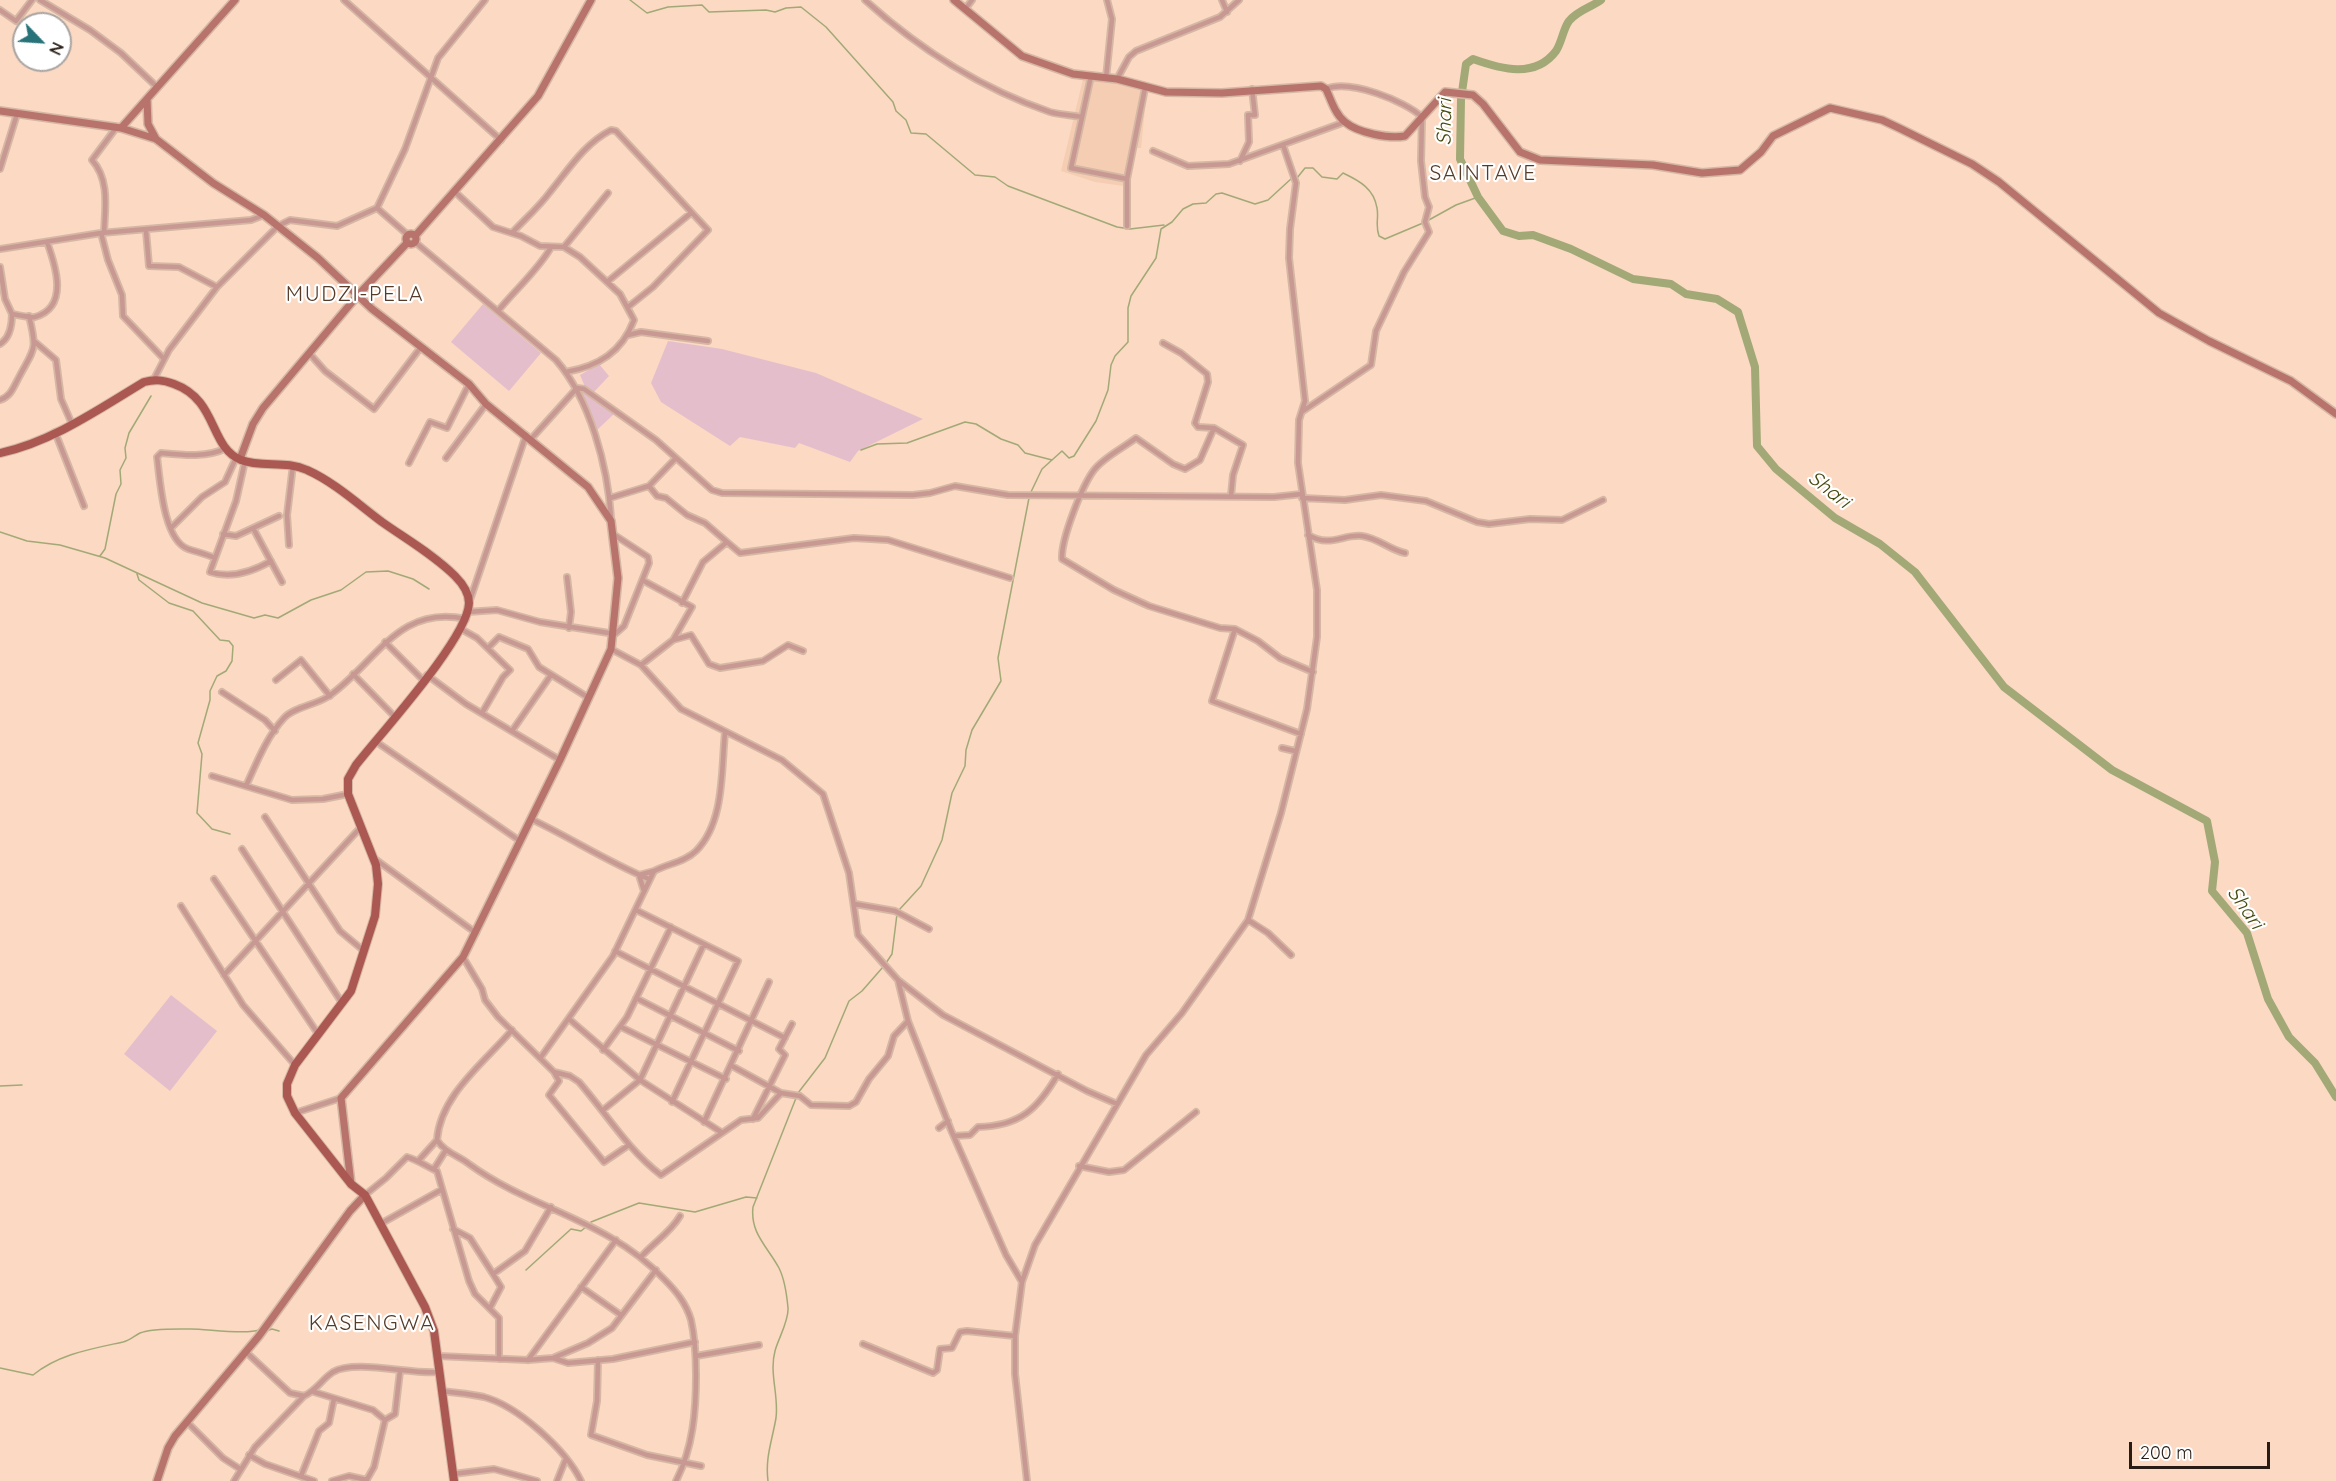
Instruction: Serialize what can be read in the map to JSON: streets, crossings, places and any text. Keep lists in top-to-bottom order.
{
  "districts": ["SAINTAVE", "MUDZI-PELA", "KASENGWA"],
  "water": ["Shari"],
  "scale_bar": "200 m",
  "north": "bottom right"
}
